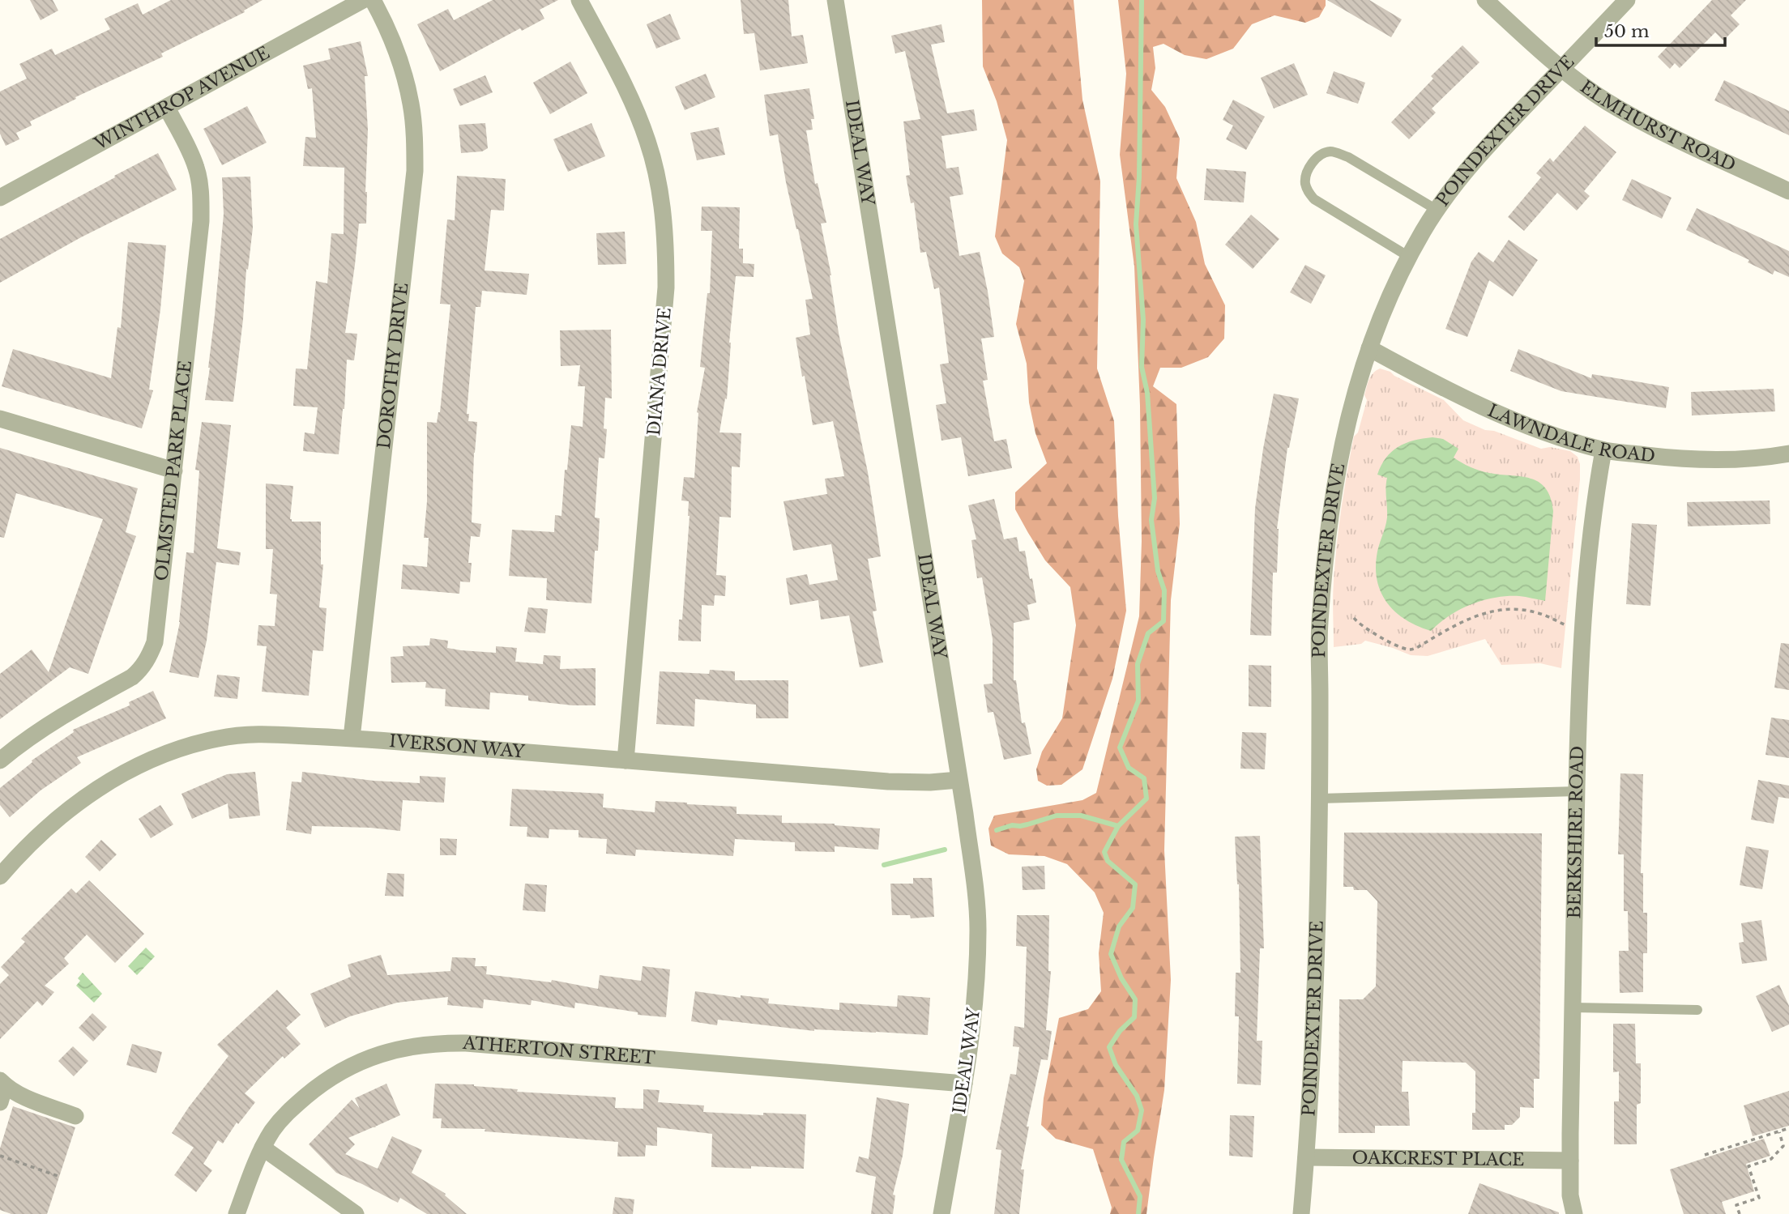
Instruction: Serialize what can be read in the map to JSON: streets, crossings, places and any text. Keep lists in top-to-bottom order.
{
  "streets": {
    "street": [
      "WINTHROP AVENUE",
      "ELMHURST ROAD",
      "POINDEXTER DRIVE",
      "IDEAL WAY",
      "DOROTHY DRIVE",
      "DIANA DRIVE",
      "LAWNDALE ROAD",
      "OLMSTED PARK PLACE",
      "IVERSON WAY",
      "BERKSHIRE ROAD",
      "ATHERTON STREET",
      "OAKCREST PLACE"
    ]
  },
  "crossings": [
    ["WINTHROP AVENUE", "OLMSTED PARK PLACE"],
    ["ELMHURST ROAD", "POINDEXTER DRIVE"],
    ["POINDEXTER DRIVE", "LAWNDALE ROAD"],
    ["POINDEXTER DRIVE", "OAKCREST PLACE"],
    ["IDEAL WAY", "IVERSON WAY"],
    ["IDEAL WAY", "ATHERTON STREET"],
    ["DOROTHY DRIVE", "IVERSON WAY"],
    ["DIANA DRIVE", "IVERSON WAY"],
    ["LAWNDALE ROAD", "BERKSHIRE ROAD"],
    ["BERKSHIRE ROAD", "OAKCREST PLACE"]
  ],
  "scale_bar": "50 m"
}
